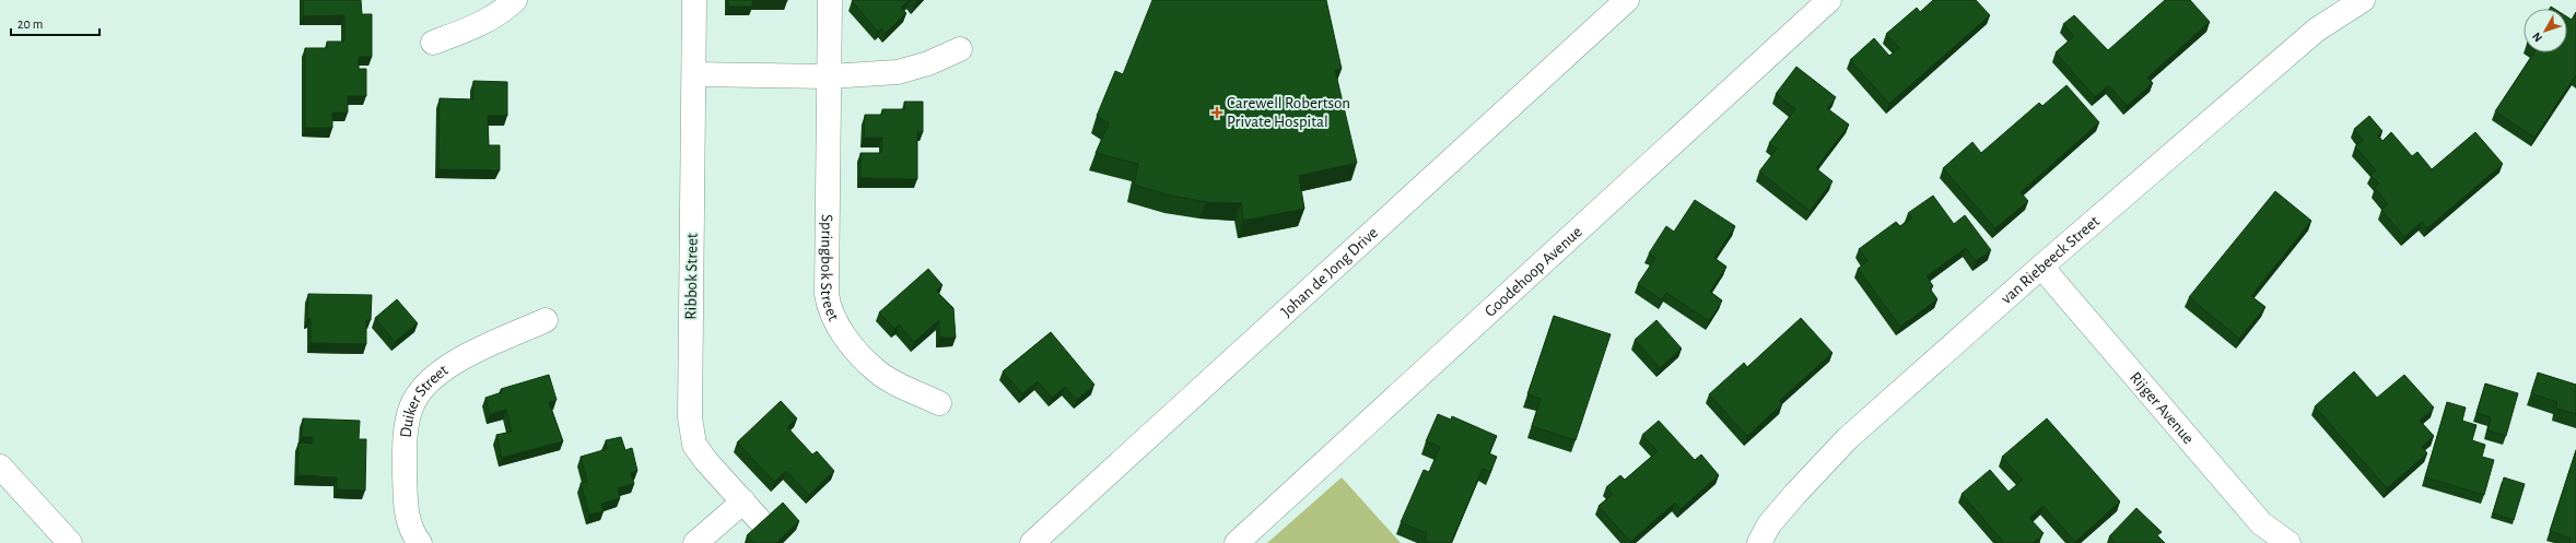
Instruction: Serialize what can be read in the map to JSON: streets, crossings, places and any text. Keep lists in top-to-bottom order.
{
  "streets": {
    "street": [
      "van Riebeeck Street",
      "Springbok Street",
      "Goodehoop Avenue",
      "Johan de Jong Drive",
      "Ribbok Street",
      "Duiker Street",
      "Rijger Avenue"
    ]
  },
  "crossings": [
    ["van Riebeeck Street", "Rijger Avenue"]
  ],
  "places": {
    "health": ["Carewell Robertson Private Hospital"]
  },
  "scale_bar": "20 m",
  "north": "bottom left"
}
